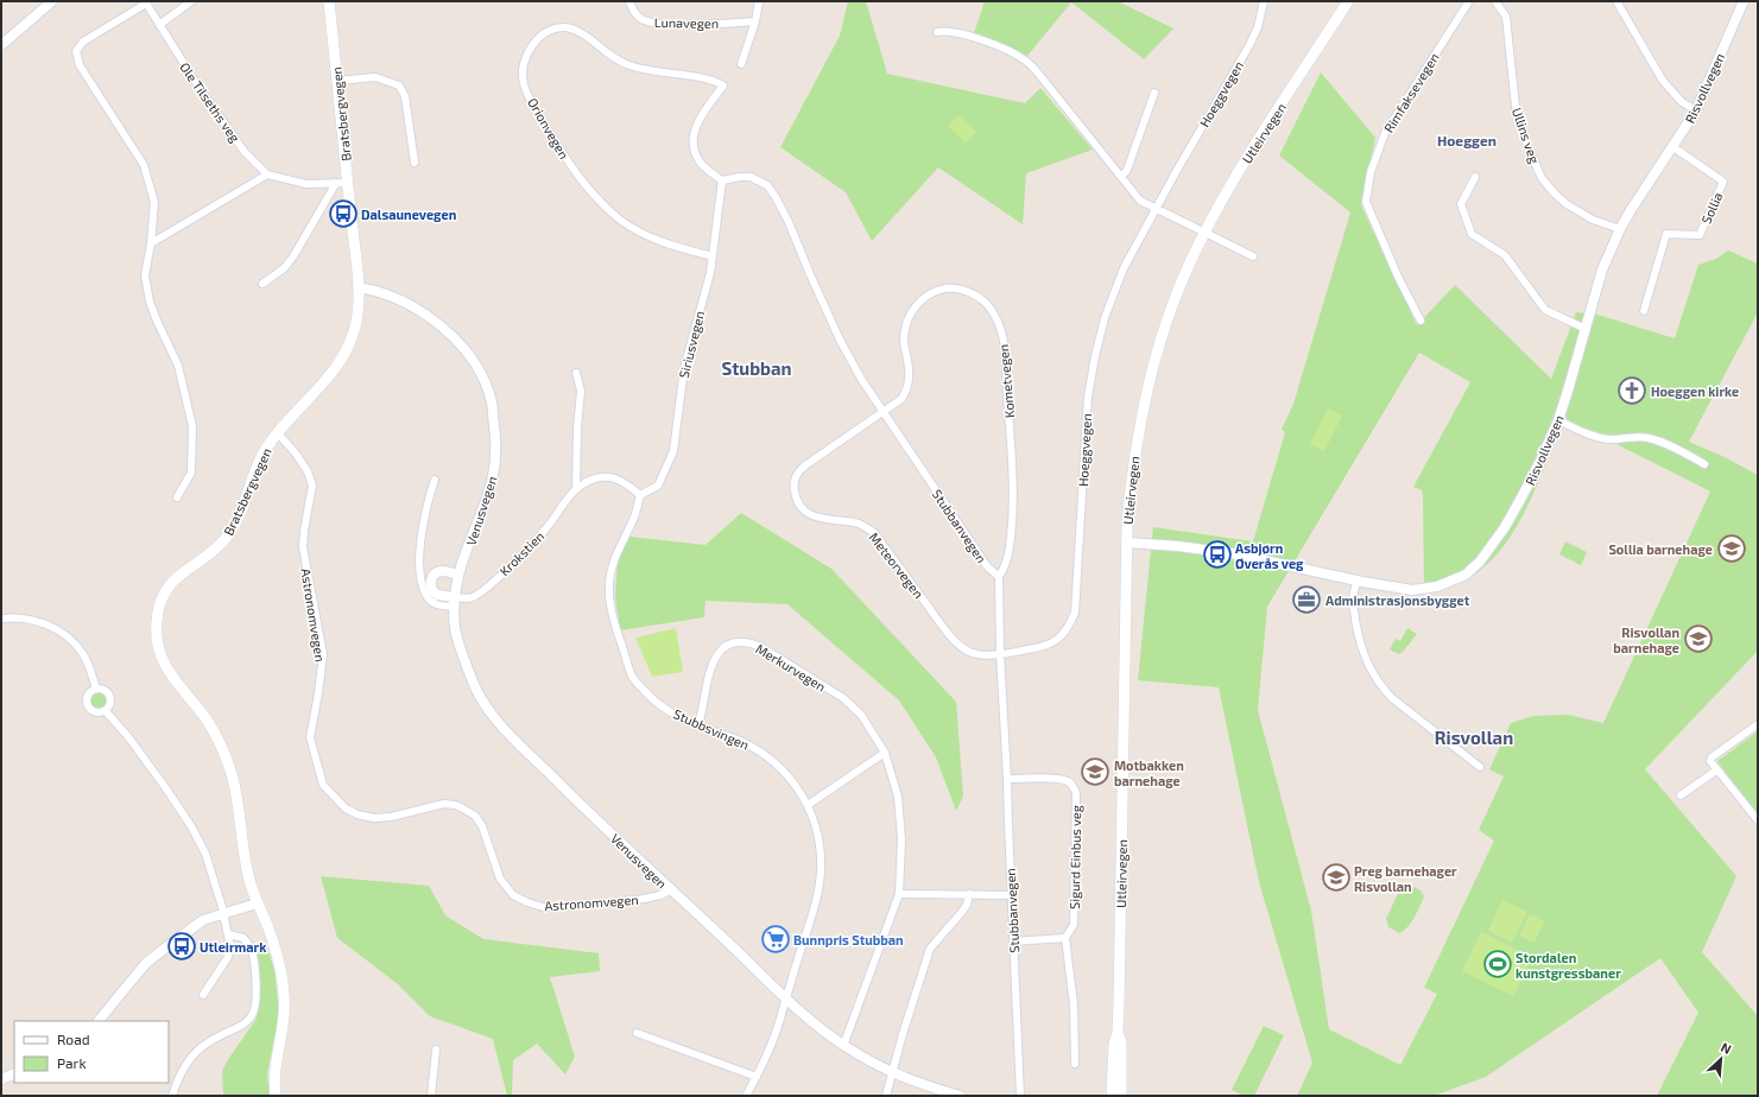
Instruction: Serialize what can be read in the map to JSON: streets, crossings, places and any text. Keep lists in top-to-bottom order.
{
  "streets": {
    "main road": ["Bratsbergvegen", "Utleirvegen"],
    "street": [
      "Lunavegen",
      "Risvollvegen",
      "Rimfaksevegen",
      "Hoeggvegen",
      "Ole Tilseths veg",
      "Orionvegen",
      "Ullins veg",
      "Sollia",
      "Siriusvegen",
      "Kometvegen",
      "Venusvegen",
      "Stubbanvegen",
      "Krokstien",
      "Meteorvegen",
      "Astronomvegen",
      "Merkurvegen",
      "Stubbsvingen",
      "Sigurd Einbus veg"
    ]
  },
  "crossings": [
    ["Risvollvegen", "Utleirvegen"],
    ["Risvollvegen", "Ullins veg"],
    ["Risvollvegen", "Sollia"],
    ["Hoeggvegen", "Stubbanvegen"],
    ["Hoeggvegen", "Meteorvegen"],
    ["Bratsbergvegen", "Venusvegen"],
    ["Bratsbergvegen", "Astronomvegen"],
    ["Orionvegen", "Siriusvegen"],
    ["Orionvegen", "Stubbanvegen"],
    ["Siriusvegen", "Stubbanvegen"],
    ["Siriusvegen", "Krokstien"],
    ["Siriusvegen", "Stubbsvingen"],
    ["Kometvegen", "Stubbanvegen"],
    ["Kometvegen", "Meteorvegen"],
    ["Venusvegen", "Krokstien"],
    ["Venusvegen", "Astronomvegen"],
    ["Venusvegen", "Merkurvegen"],
    ["Venusvegen", "Stubbsvingen"],
    ["Stubbanvegen", "Meteorvegen"],
    ["Stubbanvegen", "Sigurd Einbus veg"],
    ["Krokstien", "Stubbsvingen"],
    ["Merkurvegen", "Stubbsvingen"]
  ],
  "districts": ["Hoeggen", "Stubban", "Risvollan"],
  "places": {
    "bus stop": ["Dalsaunevegen", "Asbjørn Øverås veg", "Utleirmark"],
    "church": ["Hoeggen kirke"],
    "school or university": [
      "Sollia barnehage",
      "Risvollan barnehage",
      "Motbakken barnehage",
      "Preg barnehager Risvollan"
    ],
    "office": ["Administrasjonsbygget"],
    "supermarket": ["Bunnpris Stubban"],
    "sports": ["Stordalen kunstgressbaner"]
  },
  "legend": ["Road", "Park"],
  "north": "top right"
}
